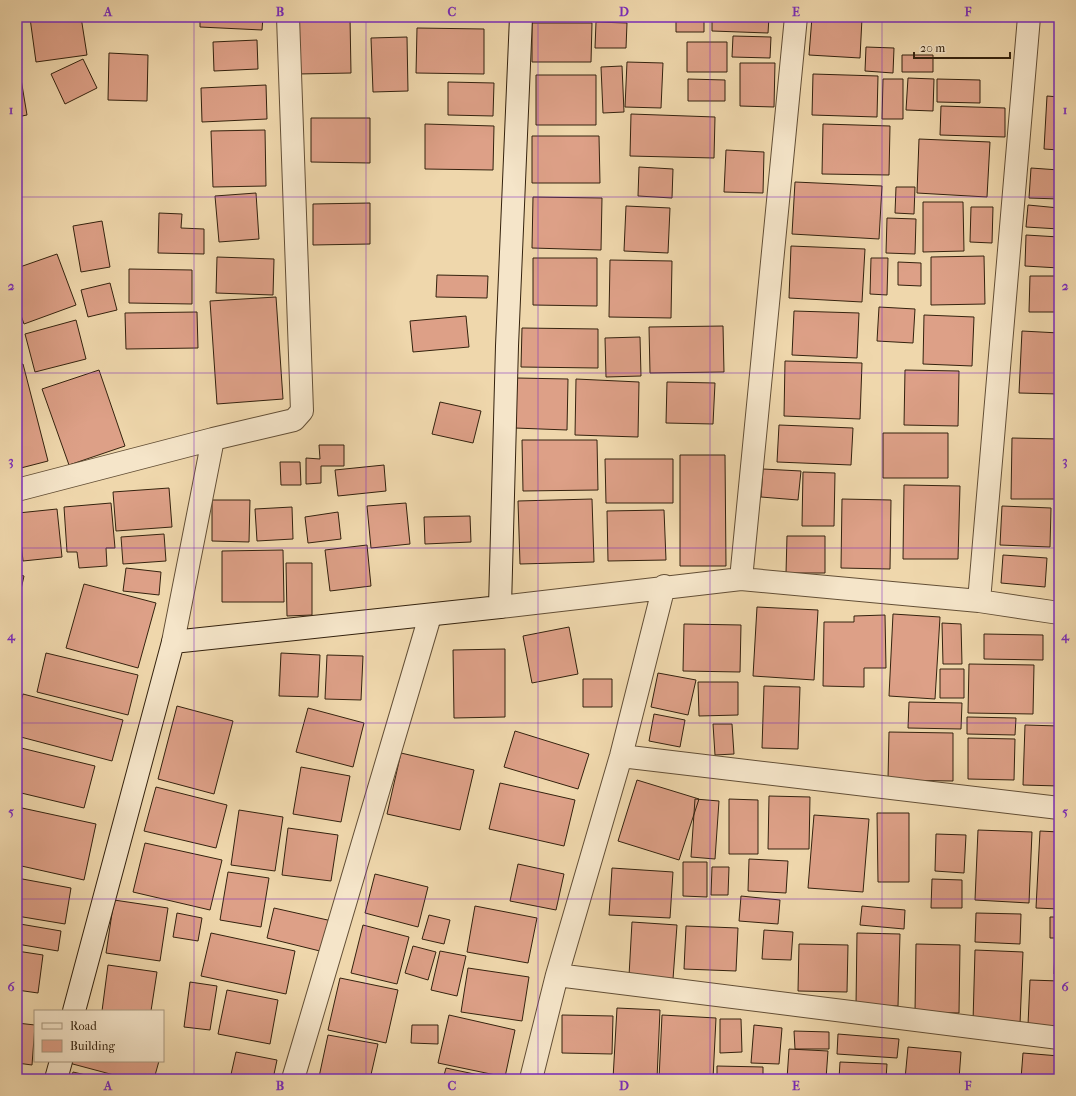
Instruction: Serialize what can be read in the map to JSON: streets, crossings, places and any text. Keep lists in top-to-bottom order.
{
  "legend": ["Road", "Building"],
  "scale_bar": "20 m",
  "grid": {
    "columns": [
      "A",
      "B",
      "C",
      "D",
      "E",
      "F"
    ],
    "rows": [
      "1",
      "2",
      "3",
      "4",
      "5",
      "6"
    ]
  }
}
